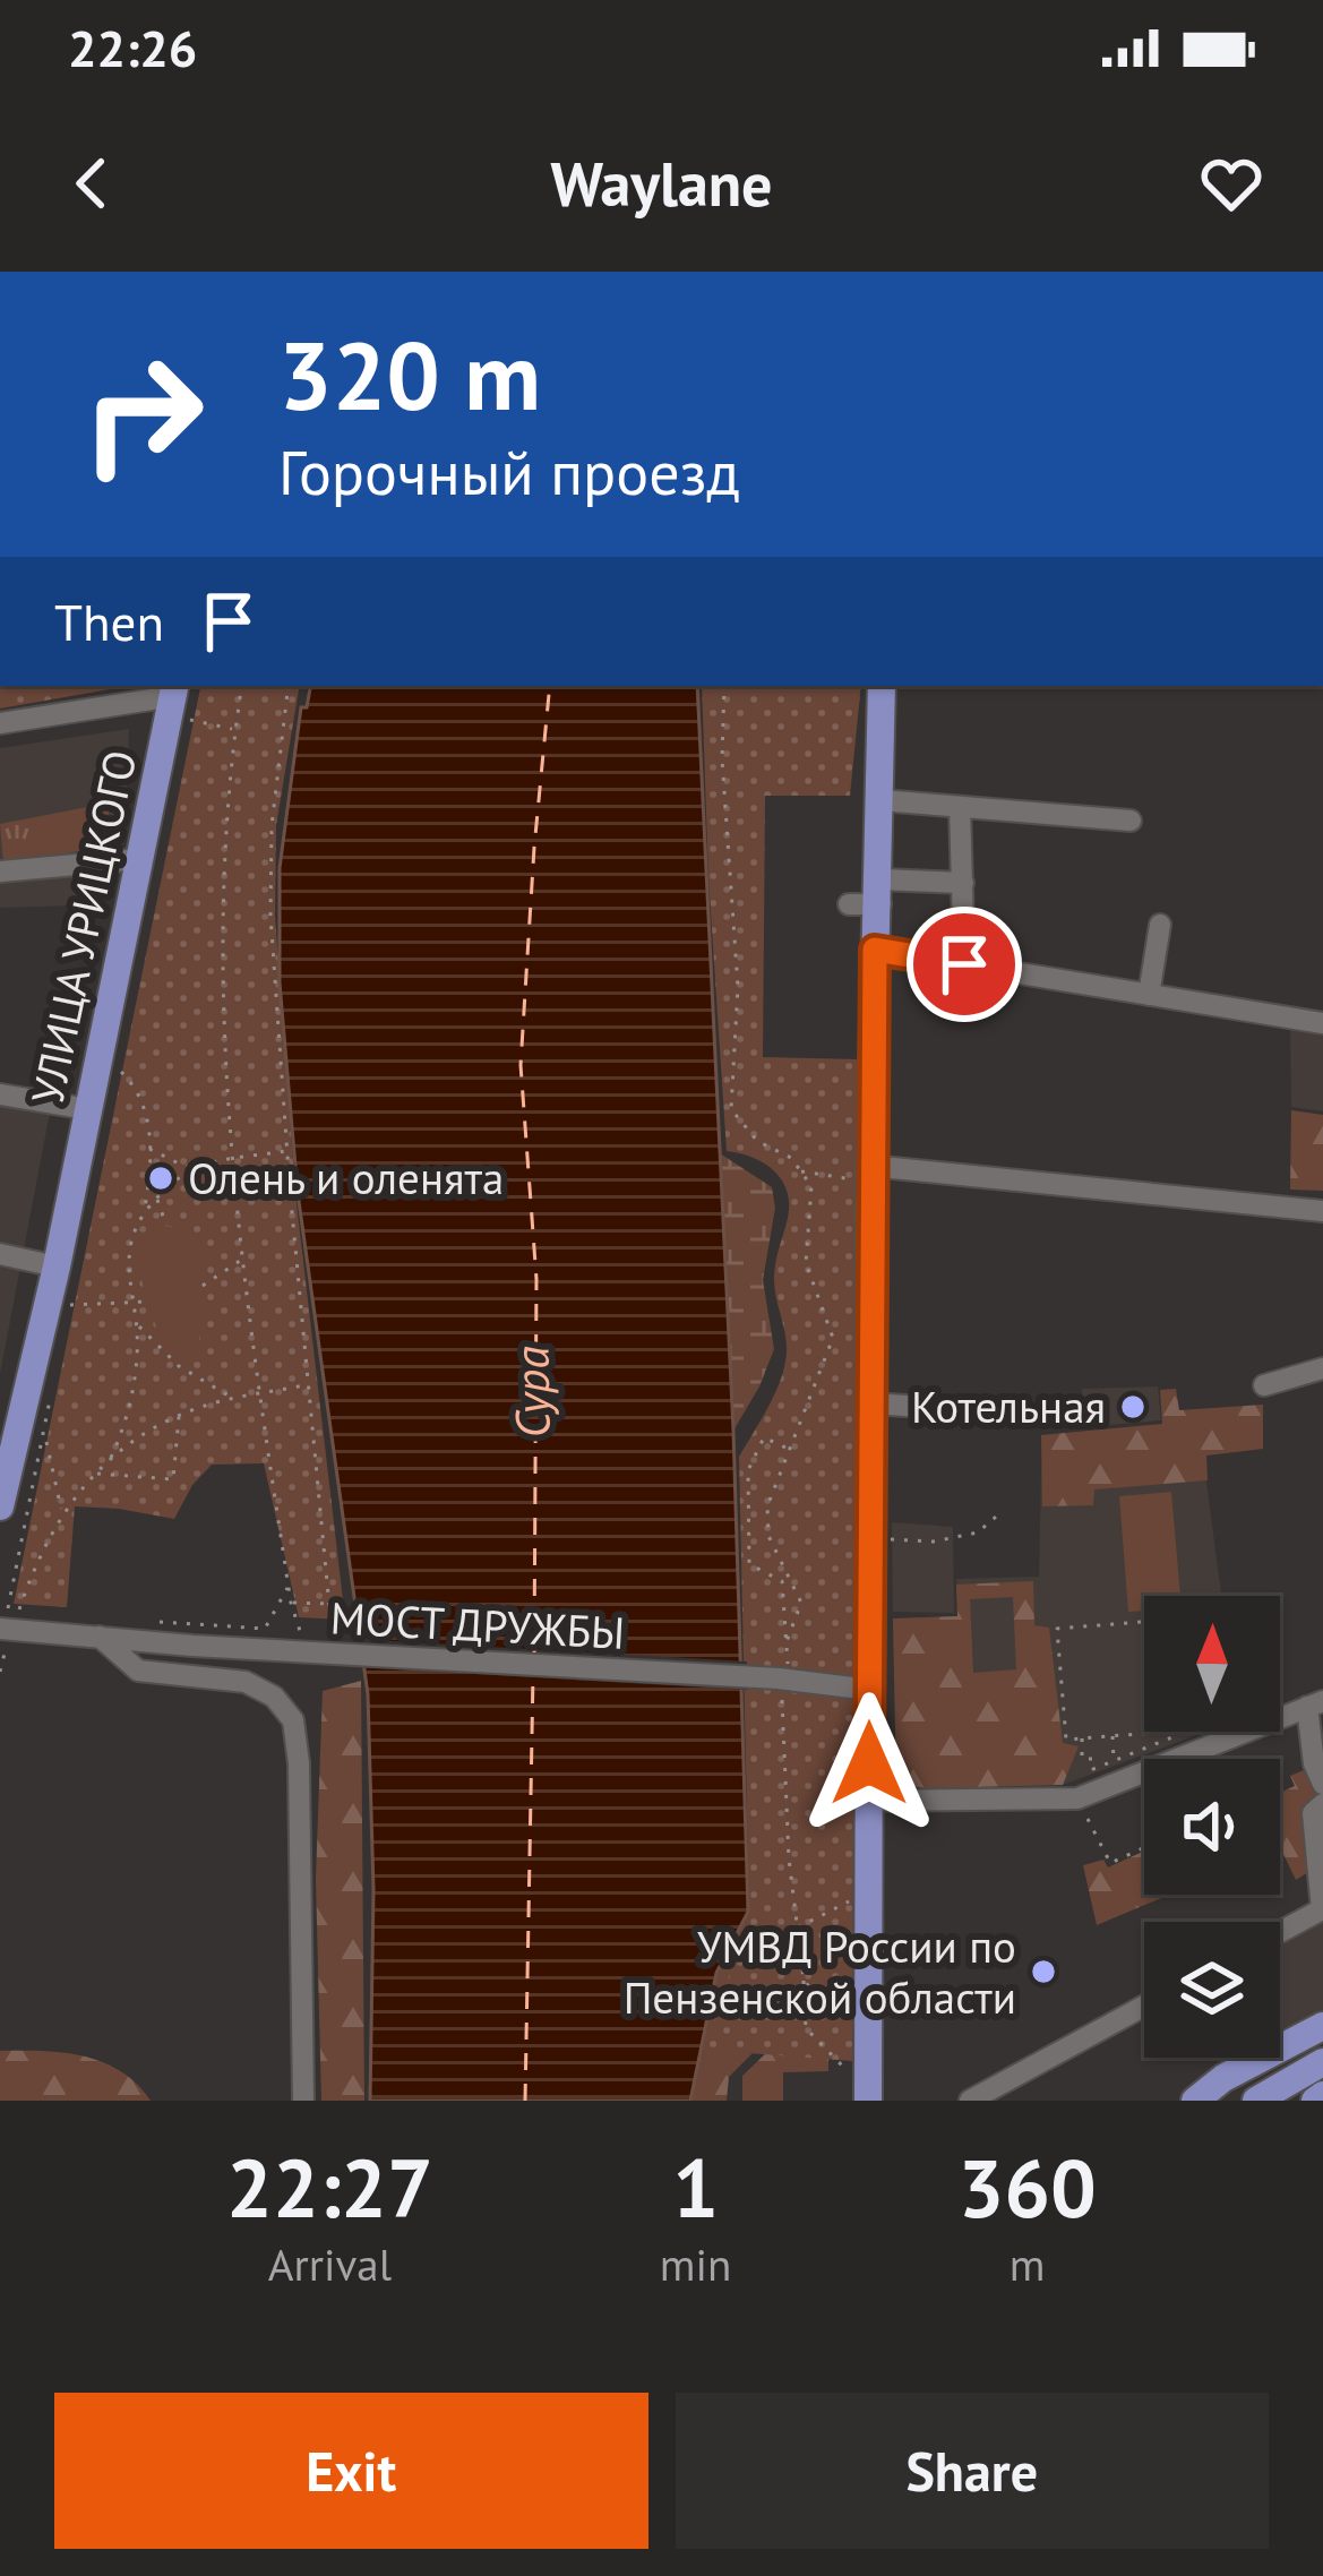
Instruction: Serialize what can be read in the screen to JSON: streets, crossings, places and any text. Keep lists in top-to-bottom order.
{
  "streets": {
    "main road": ["УЛИЦА УРИЦКОГО"],
    "street": ["МОСТ ДРУЖБЫ"]
  },
  "water": ["Сура"],
  "places": ["Олень и оленята", "Котельная", "УМВД России по Пензенской области"],
  "north": "top",
  "page": {
    "status": "22:26",
    "header": "Waylane",
    "turn": ["320 m", "Горочный проезд"],
    "then": "Then",
    "eta": [
      "22:27",
      "Arrival",
      "1",
      "min",
      "360",
      "m"
    ],
    "buttons": ["Exit", "Share"]
  }
}
